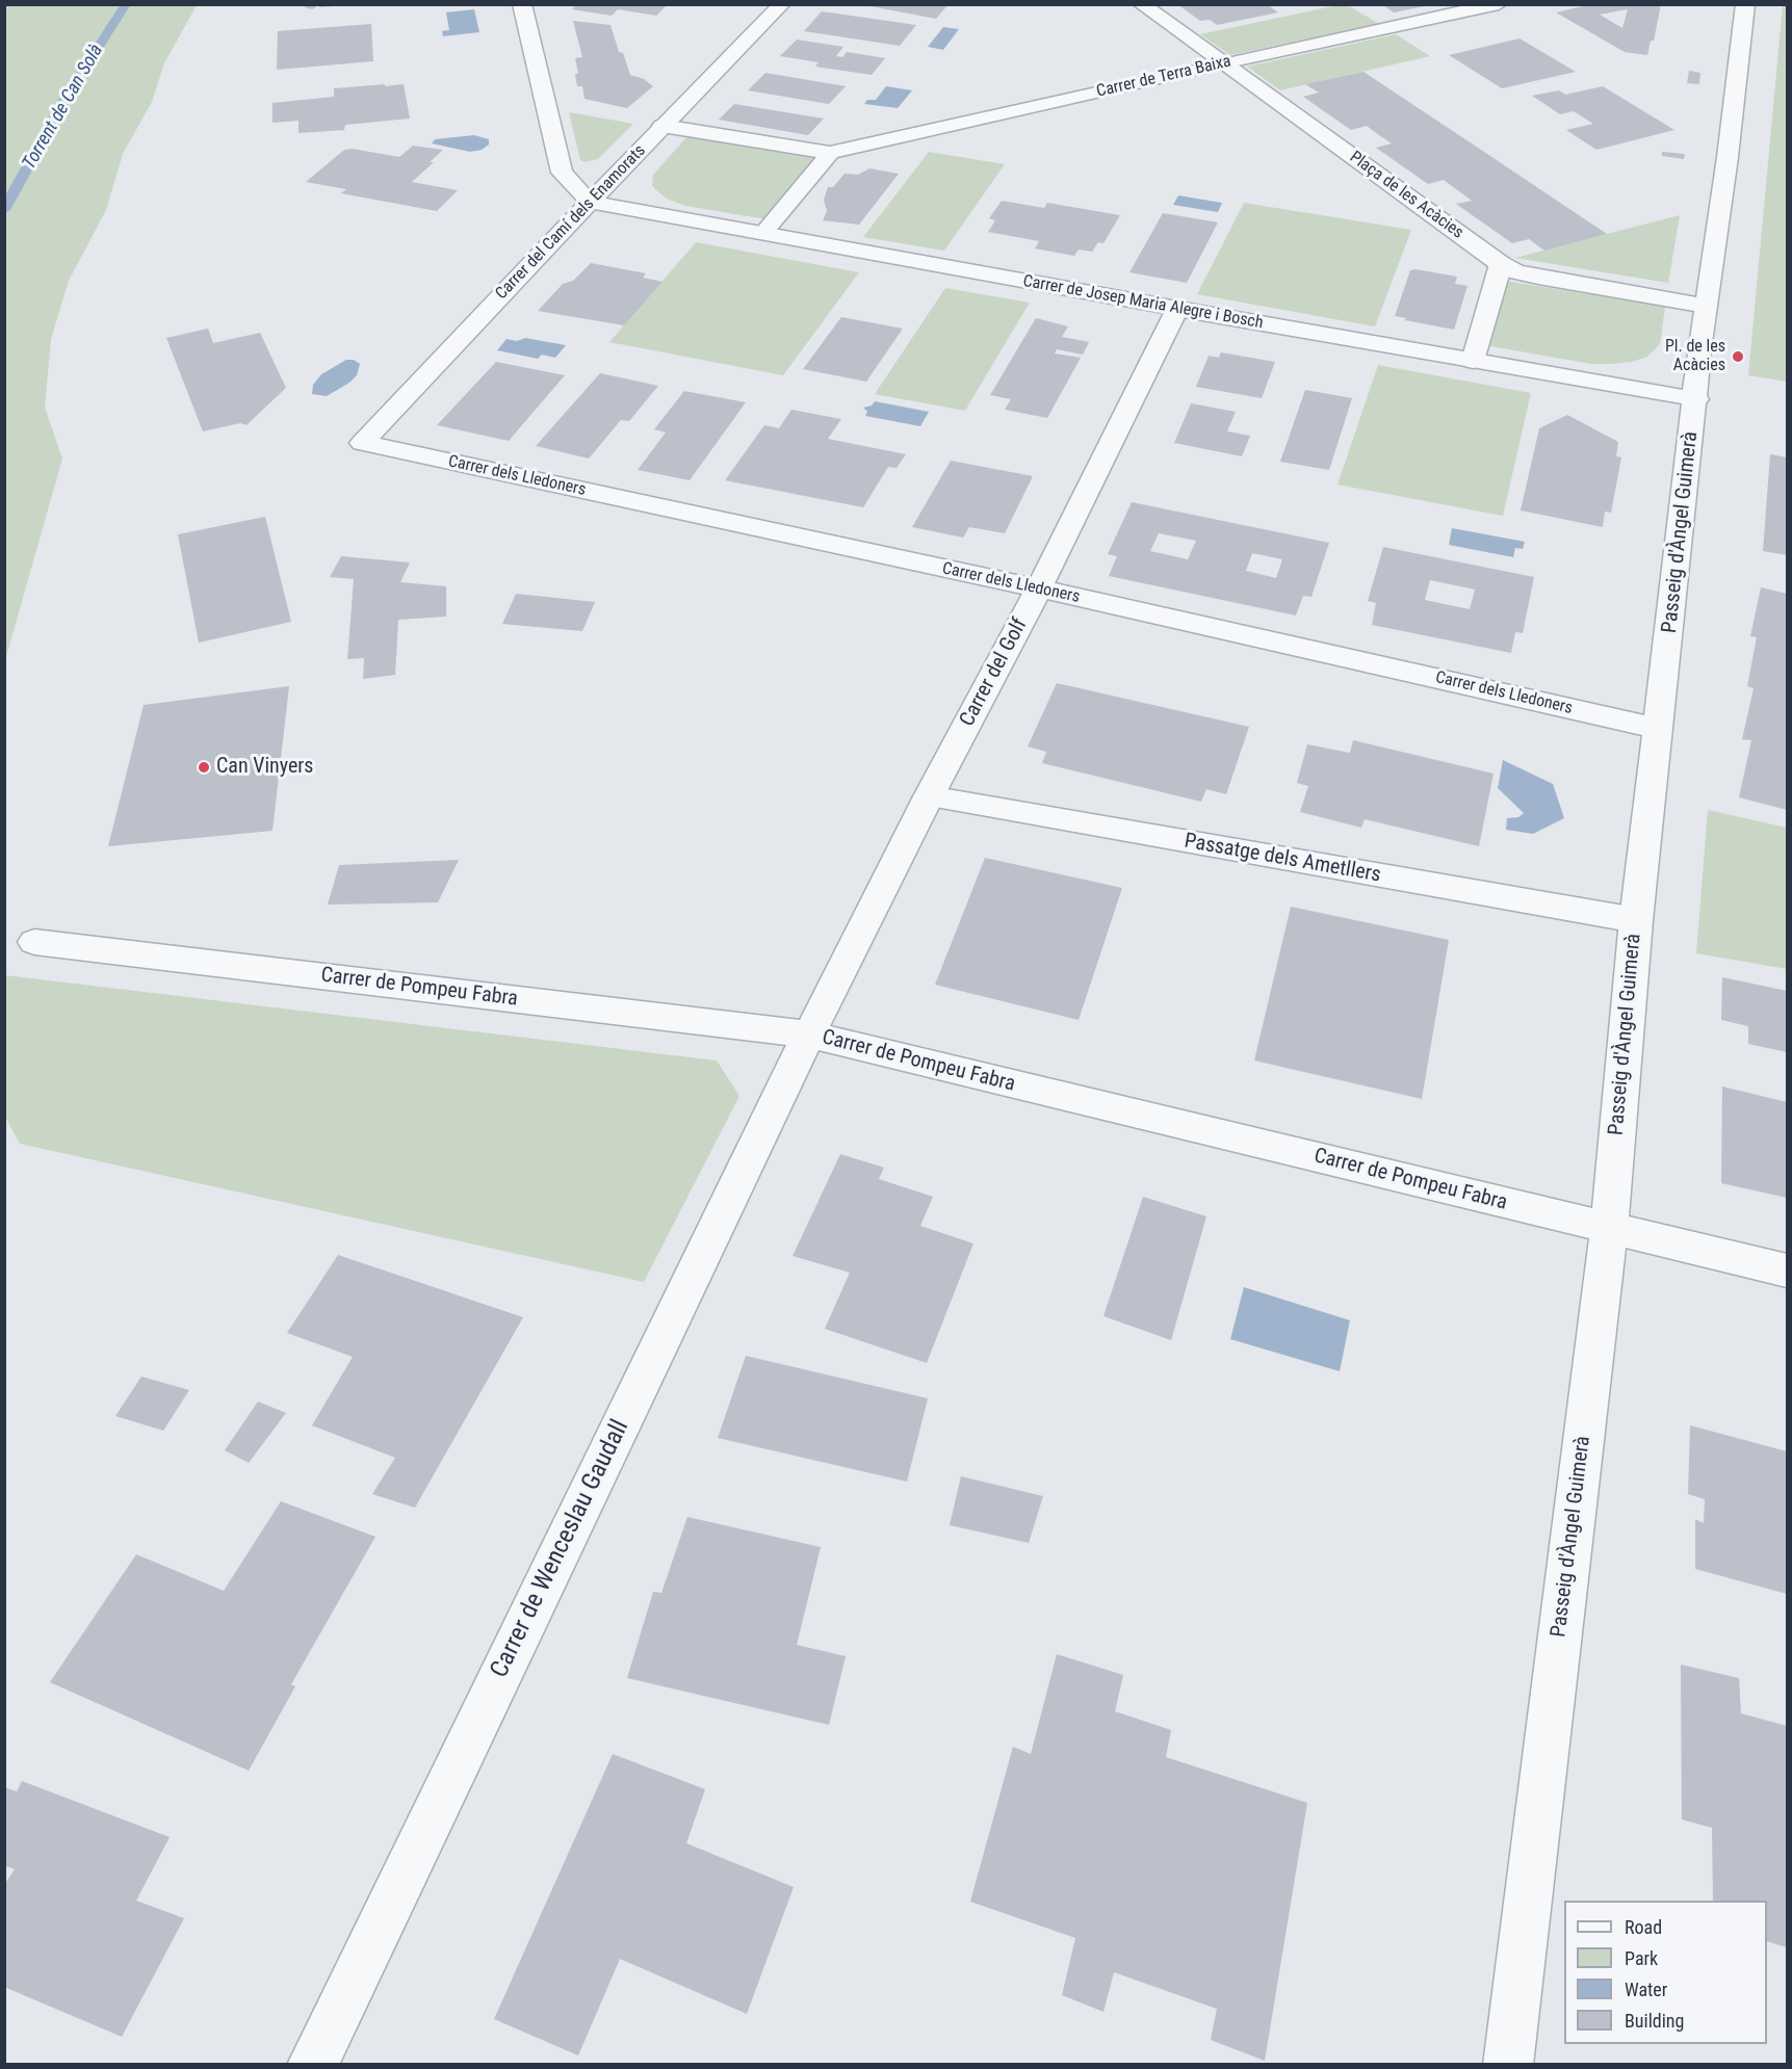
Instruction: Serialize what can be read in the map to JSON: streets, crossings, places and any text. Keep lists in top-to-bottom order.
{
  "streets": {
    "street": [
      "Carrer de Terra Baixa",
      "Plaça de les Acàcies",
      "Carrer del Camí dels Enamorats",
      "Carrer de Josep Maria Alegre i Bosch",
      "Carrer dels Lledoners",
      "Passeig d'Àngel Guimerà",
      "Carrer del Golf",
      "Passatge dels Ametllers",
      "Carrer de Pompeu Fabra",
      "Carrer de Wenceslau Gaudall"
    ]
  },
  "crossings": [
    ["Carrer de Terra Baixa", "Plaça de les Acàcies"],
    ["Carrer de Terra Baixa", "Carrer del Camí dels Enamorats"],
    ["Plaça de les Acàcies", "Passeig d'Àngel Guimerà"],
    ["Carrer del Camí dels Enamorats", "Carrer de Josep Maria Alegre i Bosch"],
    ["Carrer del Camí dels Enamorats", "Carrer dels Lledoners"],
    ["Carrer de Josep Maria Alegre i Bosch", "Passeig d'Àngel Guimerà"],
    ["Carrer de Josep Maria Alegre i Bosch", "Carrer del Golf"],
    ["Carrer dels Lledoners", "Passeig d'Àngel Guimerà"],
    ["Carrer dels Lledoners", "Carrer del Golf"],
    ["Passeig d'Àngel Guimerà", "Passatge dels Ametllers"],
    ["Passeig d'Àngel Guimerà", "Carrer de Pompeu Fabra"],
    ["Carrer del Golf", "Passatge dels Ametllers"],
    ["Carrer del Golf", "Carrer de Pompeu Fabra"],
    ["Carrer del Golf", "Carrer de Wenceslau Gaudall"],
    ["Carrer de Pompeu Fabra", "Carrer de Wenceslau Gaudall"]
  ],
  "water": ["Torrent de Can Solà"],
  "places": ["Pl. de les Acàcies", "Can Vinyers"],
  "legend": [
    "Road",
    "Park",
    "Water",
    "Building"
  ]
}
